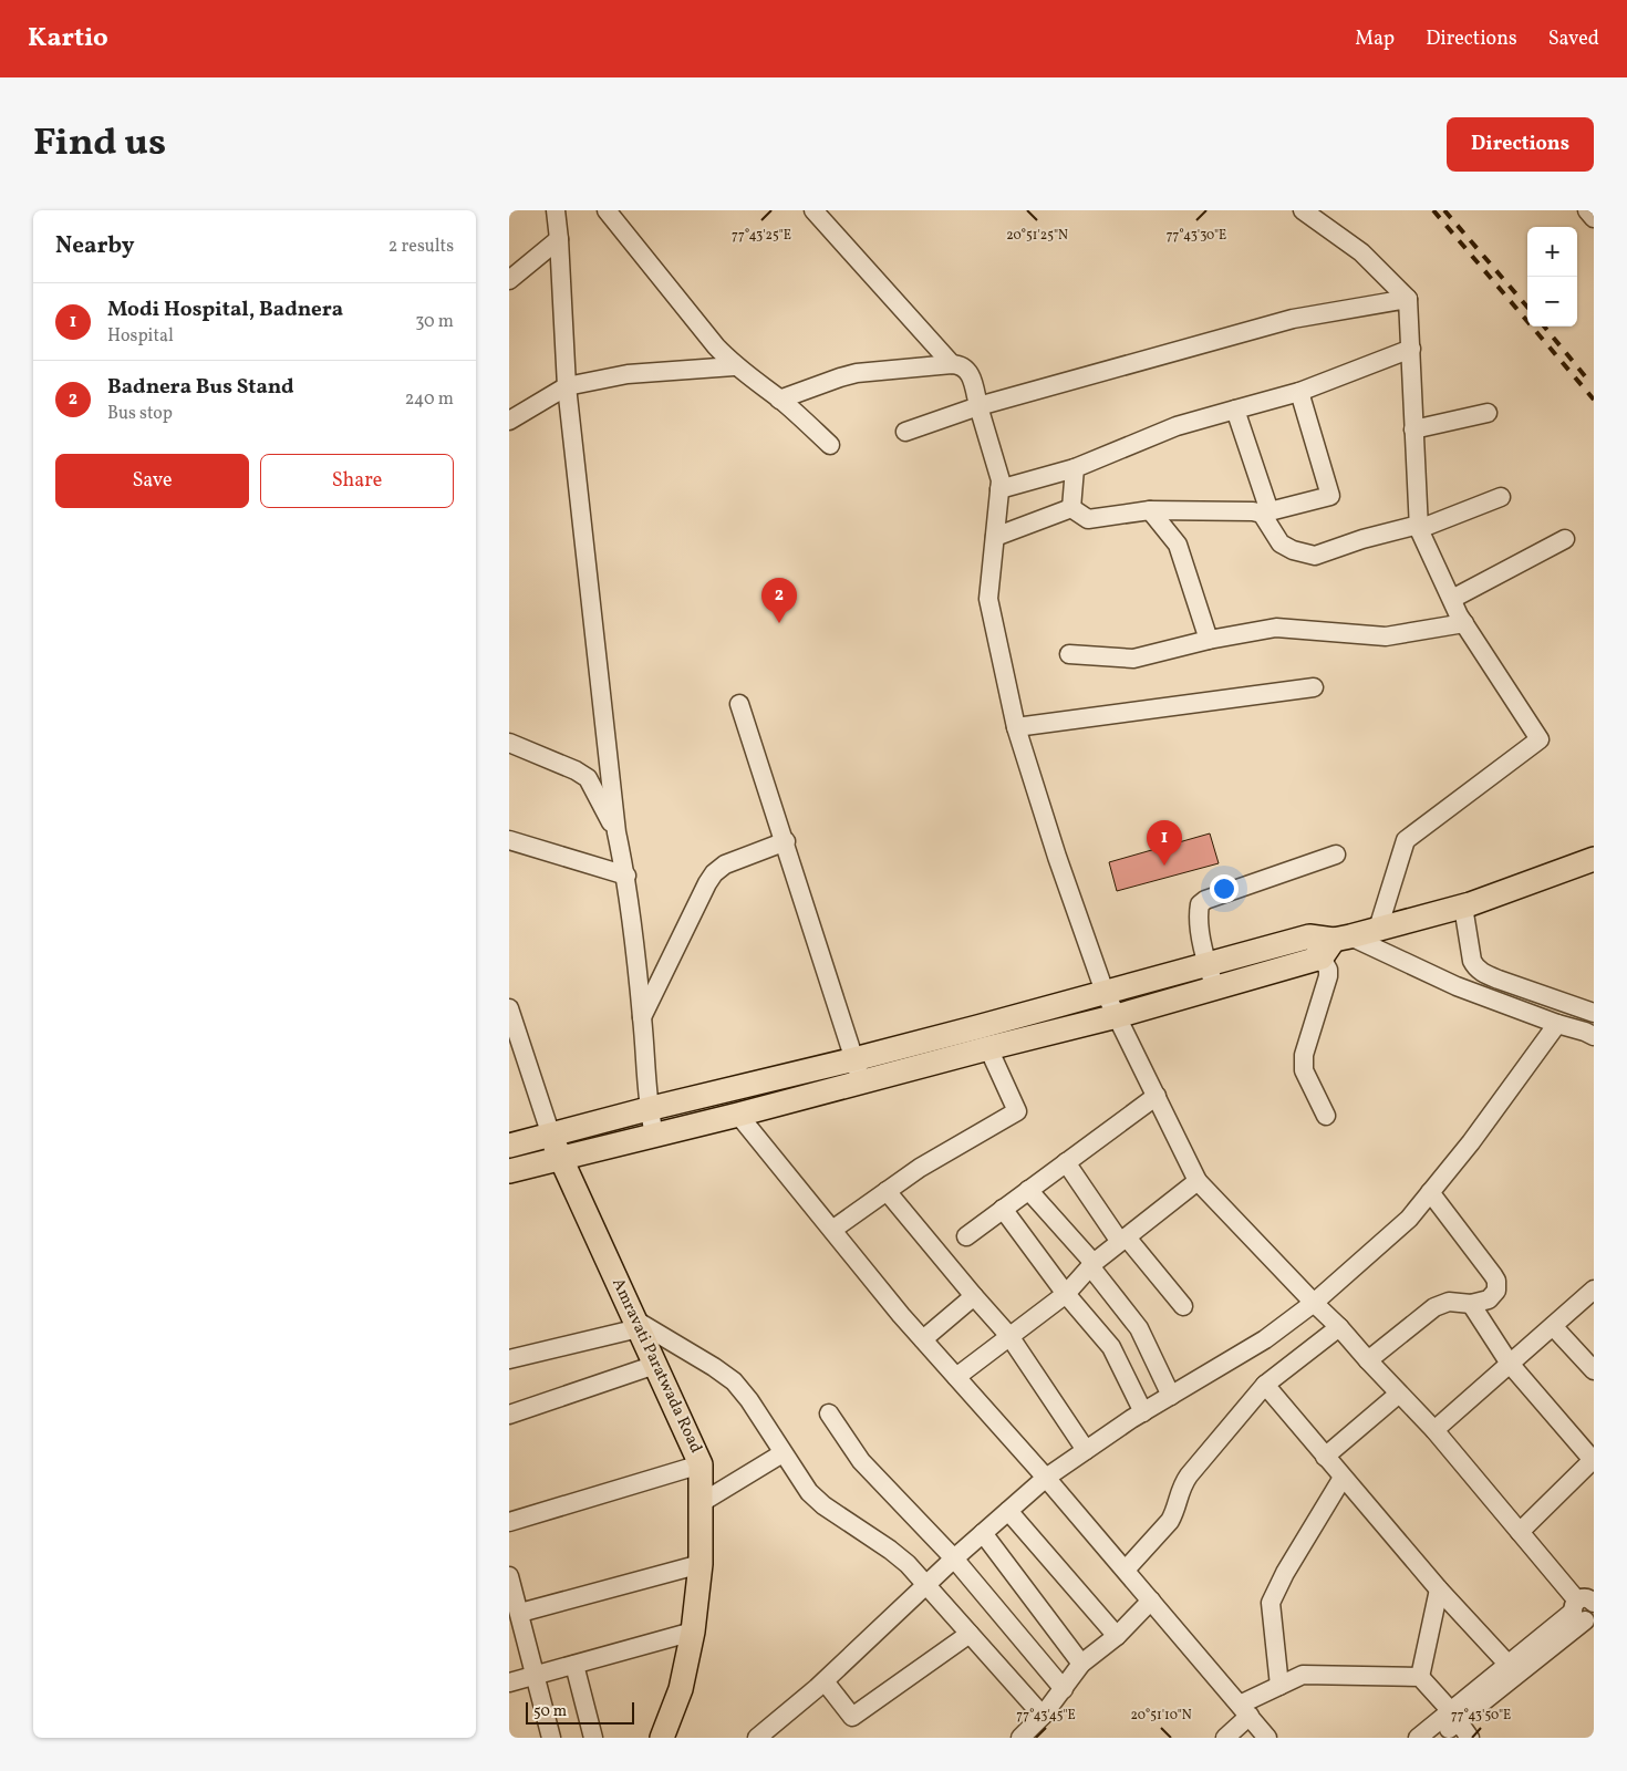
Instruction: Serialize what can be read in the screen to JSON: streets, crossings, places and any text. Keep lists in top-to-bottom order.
{
  "streets": {
    "main road": ["Amravati Paratwada Road"]
  },
  "scale_bar": "50 m",
  "page": {
    "header": "Kartio",
    "nav": ["Map", "Directions", "Saved"],
    "title": "Find us",
    "buttons": [
      "Directions",
      ["Save", "Share"]
    ],
    "heading": ["Nearby", "2 results"],
    "map_buttons": ["+", "−"],
    "list": [
      {
        "mark": "1",
        "name": "Modi Hospital, Badnera",
        "note": "Hospital",
        "value": "30 m"
      },
      {
        "mark": "2",
        "name": "Badnera Bus Stand",
        "note": "Bus stop",
        "value": "240 m"
      }
    ],
    "pins": ["2", "1"],
    "scale": "50 m"
  },
  "coordinates": [
    "20°51'25\"N",
    "77°43'25\"E",
    "77°43'30\"E",
    "77°43'45\"E",
    "77°43'50\"E",
    "20°51'10\"N"
  ]
}
